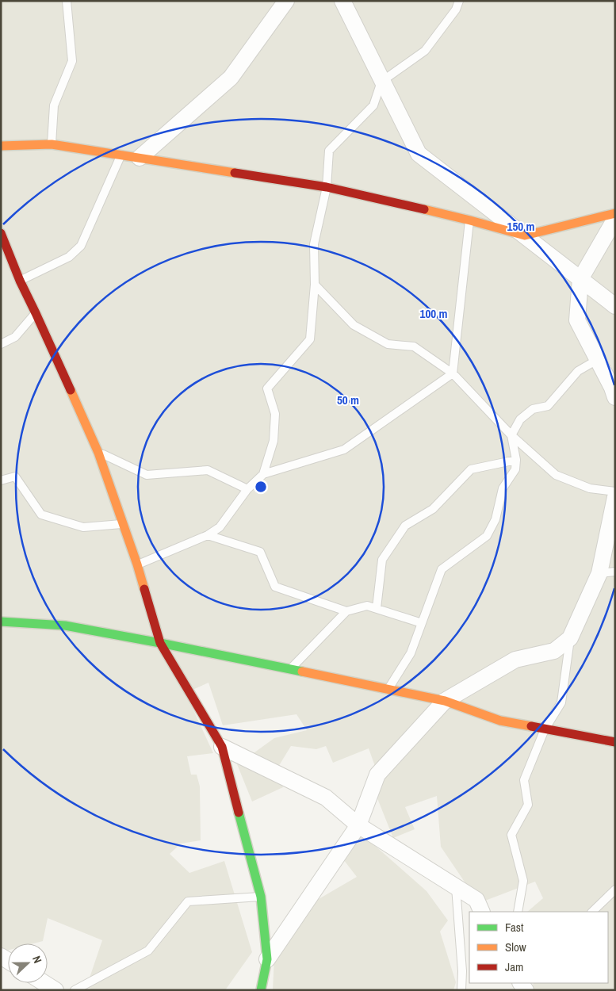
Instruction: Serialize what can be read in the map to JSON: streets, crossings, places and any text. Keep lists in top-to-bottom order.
{
  "legend": ["Fast", "Slow", "Jam"],
  "north": "right",
  "rings": ["150 m", "100 m", "50 m"]
}
